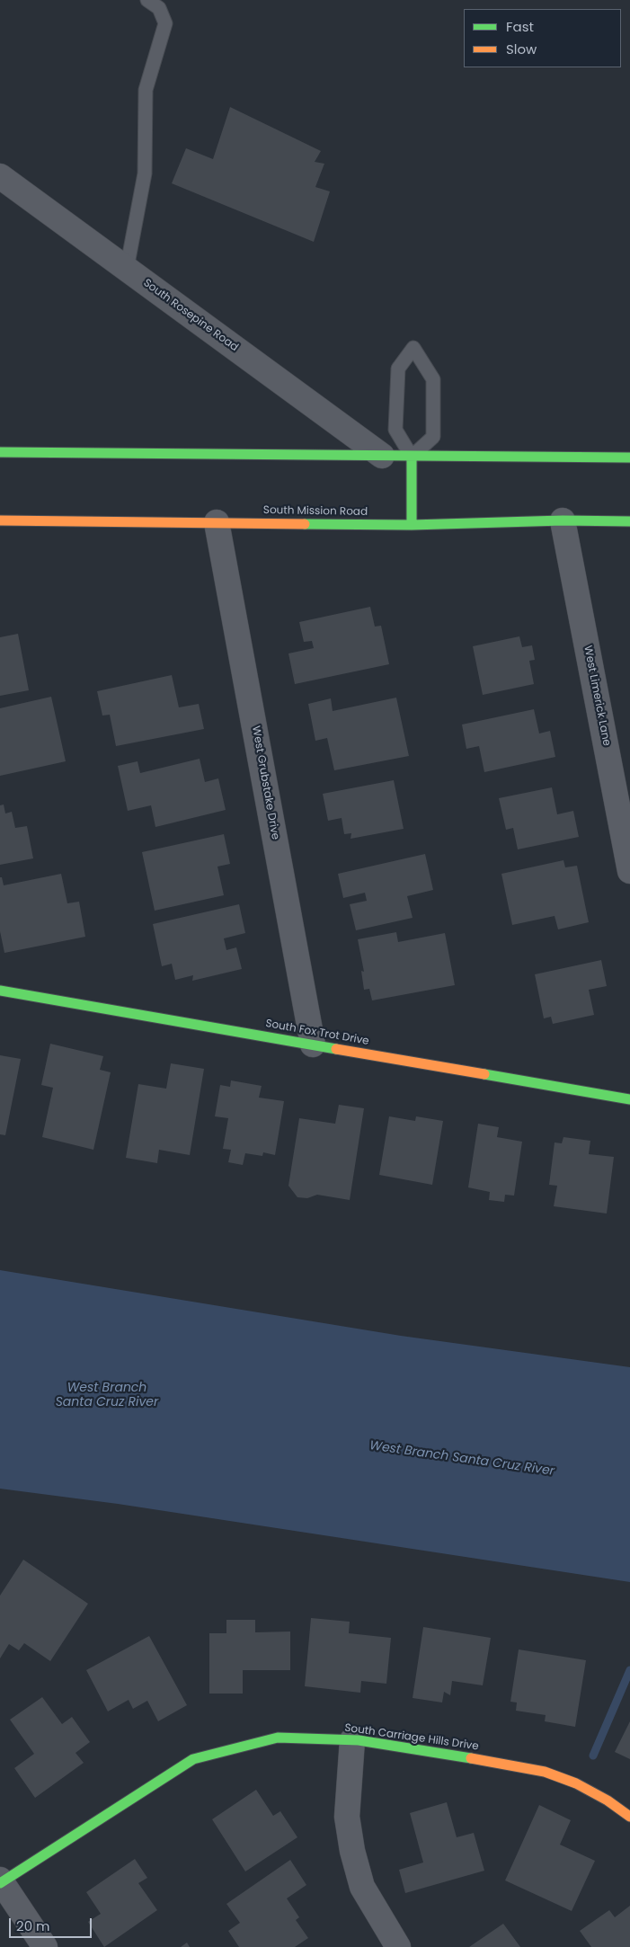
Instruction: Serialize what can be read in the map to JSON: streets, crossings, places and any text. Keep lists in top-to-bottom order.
{
  "streets": {
    "main road": ["South Mission Road", "South Fox Trot Drive", "South Carriage Hills Drive"],
    "street": ["South Rosepine Road", "West Limerick Lane", "West Grubstake Drive"]
  },
  "crossings": [
    ["South Mission Road", "West Limerick Lane"],
    ["South Mission Road", "West Grubstake Drive"],
    ["West Grubstake Drive", "South Fox Trot Drive"]
  ],
  "water": ["West Branch Santa Cruz River"],
  "legend": ["Fast", "Slow"],
  "scale_bar": "20 m"
}
